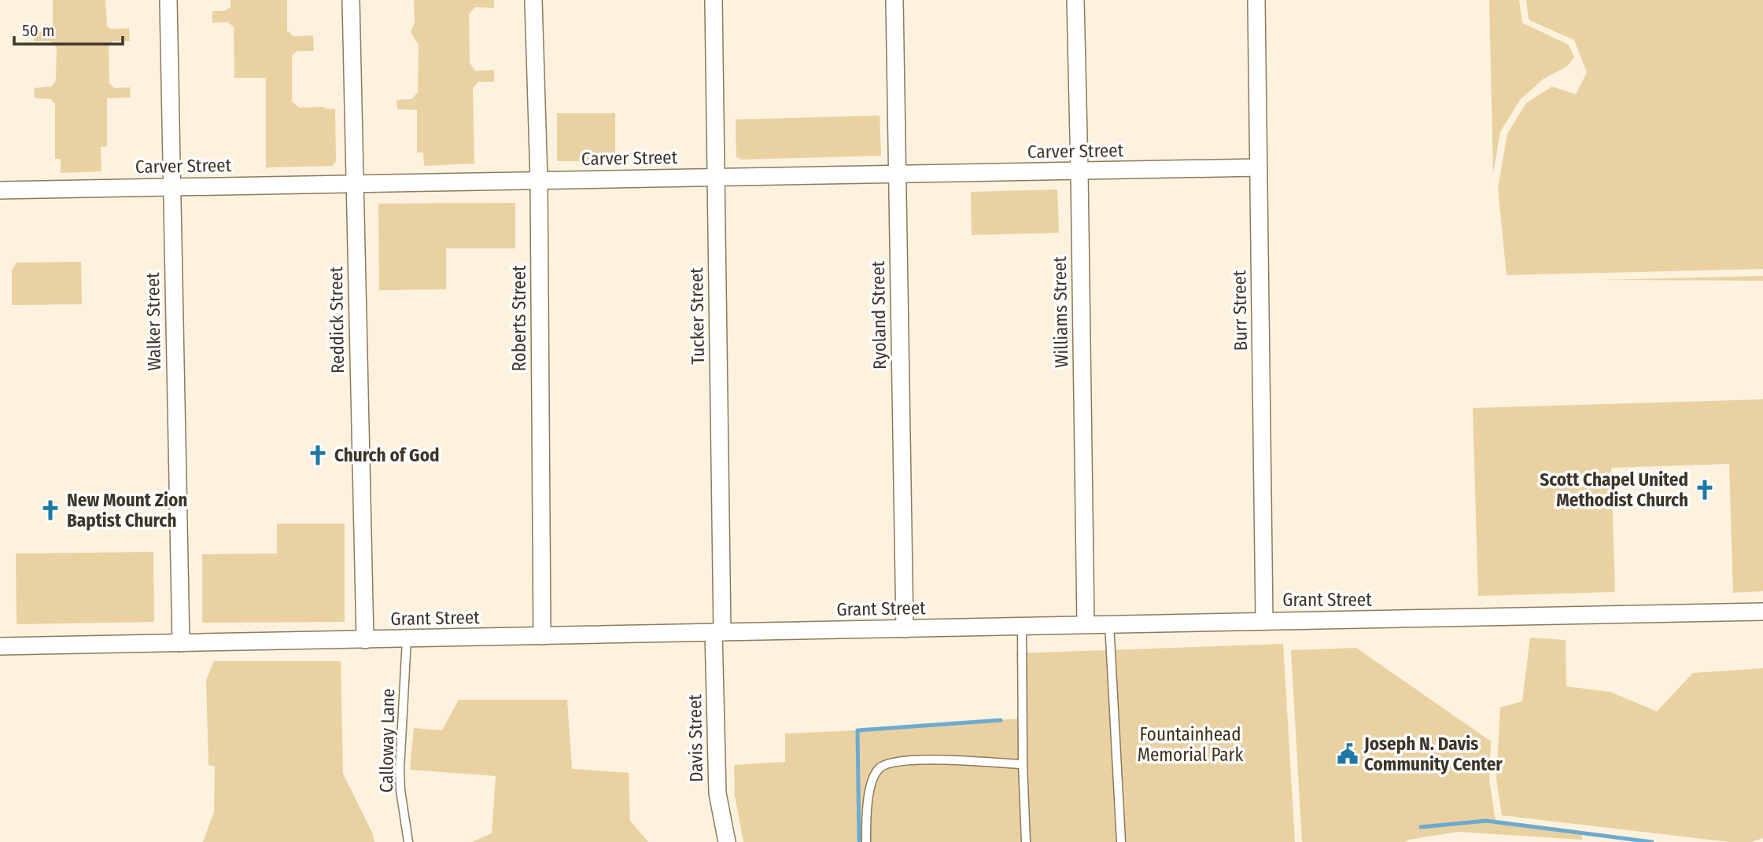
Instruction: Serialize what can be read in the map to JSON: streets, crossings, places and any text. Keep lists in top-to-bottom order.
{
  "streets": {
    "street": [
      "Carver Street",
      "Burr Street",
      "Williams Street",
      "Ryoland Street",
      "Tucker Street",
      "Roberts Street",
      "Reddick Street",
      "Walker Street",
      "Grant Street",
      "Davis Street"
    ],
    "lane": ["Calloway Lane"]
  },
  "crossings": [
    ["Carver Street", "Burr Street"],
    ["Carver Street", "Williams Street"],
    ["Carver Street", "Ryoland Street"],
    ["Carver Street", "Tucker Street"],
    ["Carver Street", "Roberts Street"],
    ["Carver Street", "Reddick Street"],
    ["Carver Street", "Walker Street"],
    ["Burr Street", "Grant Street"],
    ["Williams Street", "Grant Street"],
    ["Ryoland Street", "Grant Street"],
    ["Tucker Street", "Grant Street"],
    ["Tucker Street", "Davis Street"],
    ["Roberts Street", "Grant Street"],
    ["Reddick Street", "Grant Street"],
    ["Walker Street", "Grant Street"],
    ["Grant Street", "Davis Street"],
    ["Grant Street", "Calloway Lane"]
  ],
  "parks": ["Fountainhead Memorial Park"],
  "places": {
    "church": ["Church of God", "Scott Chapel United Methodist Church", "New Mount Zion Baptist Church"],
    "public building": ["Joseph N. Davis Community Center"]
  },
  "scale_bar": "50 m"
}
